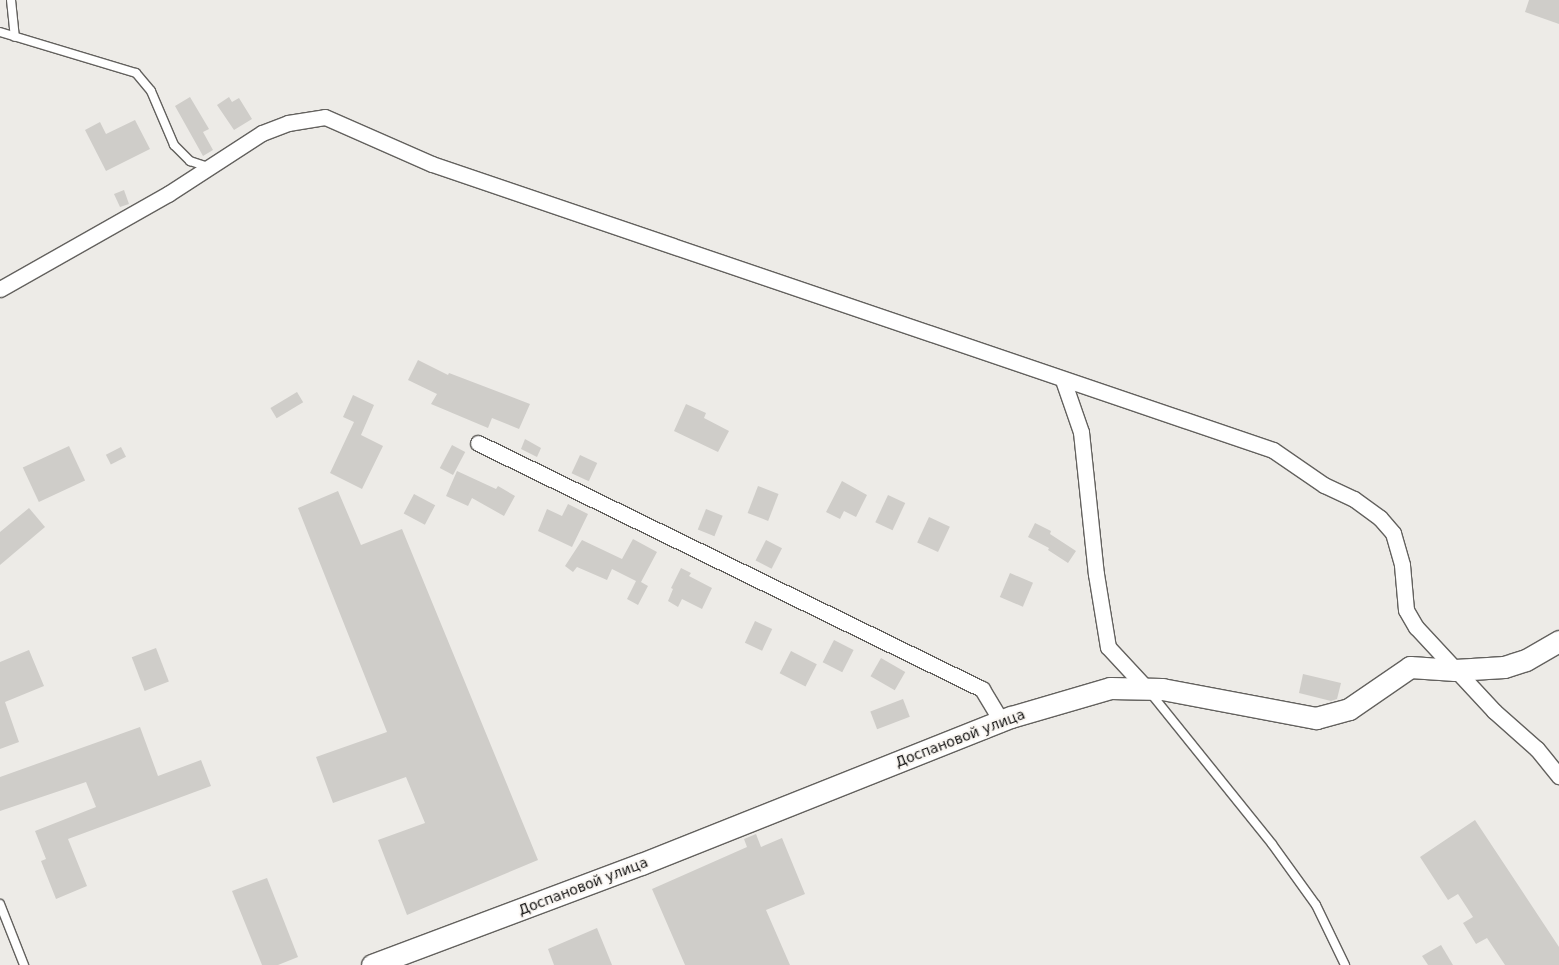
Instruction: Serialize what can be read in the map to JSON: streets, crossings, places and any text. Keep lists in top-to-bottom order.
{
  "streets": {
    "street": ["Доспановой улица"]
  }
}
